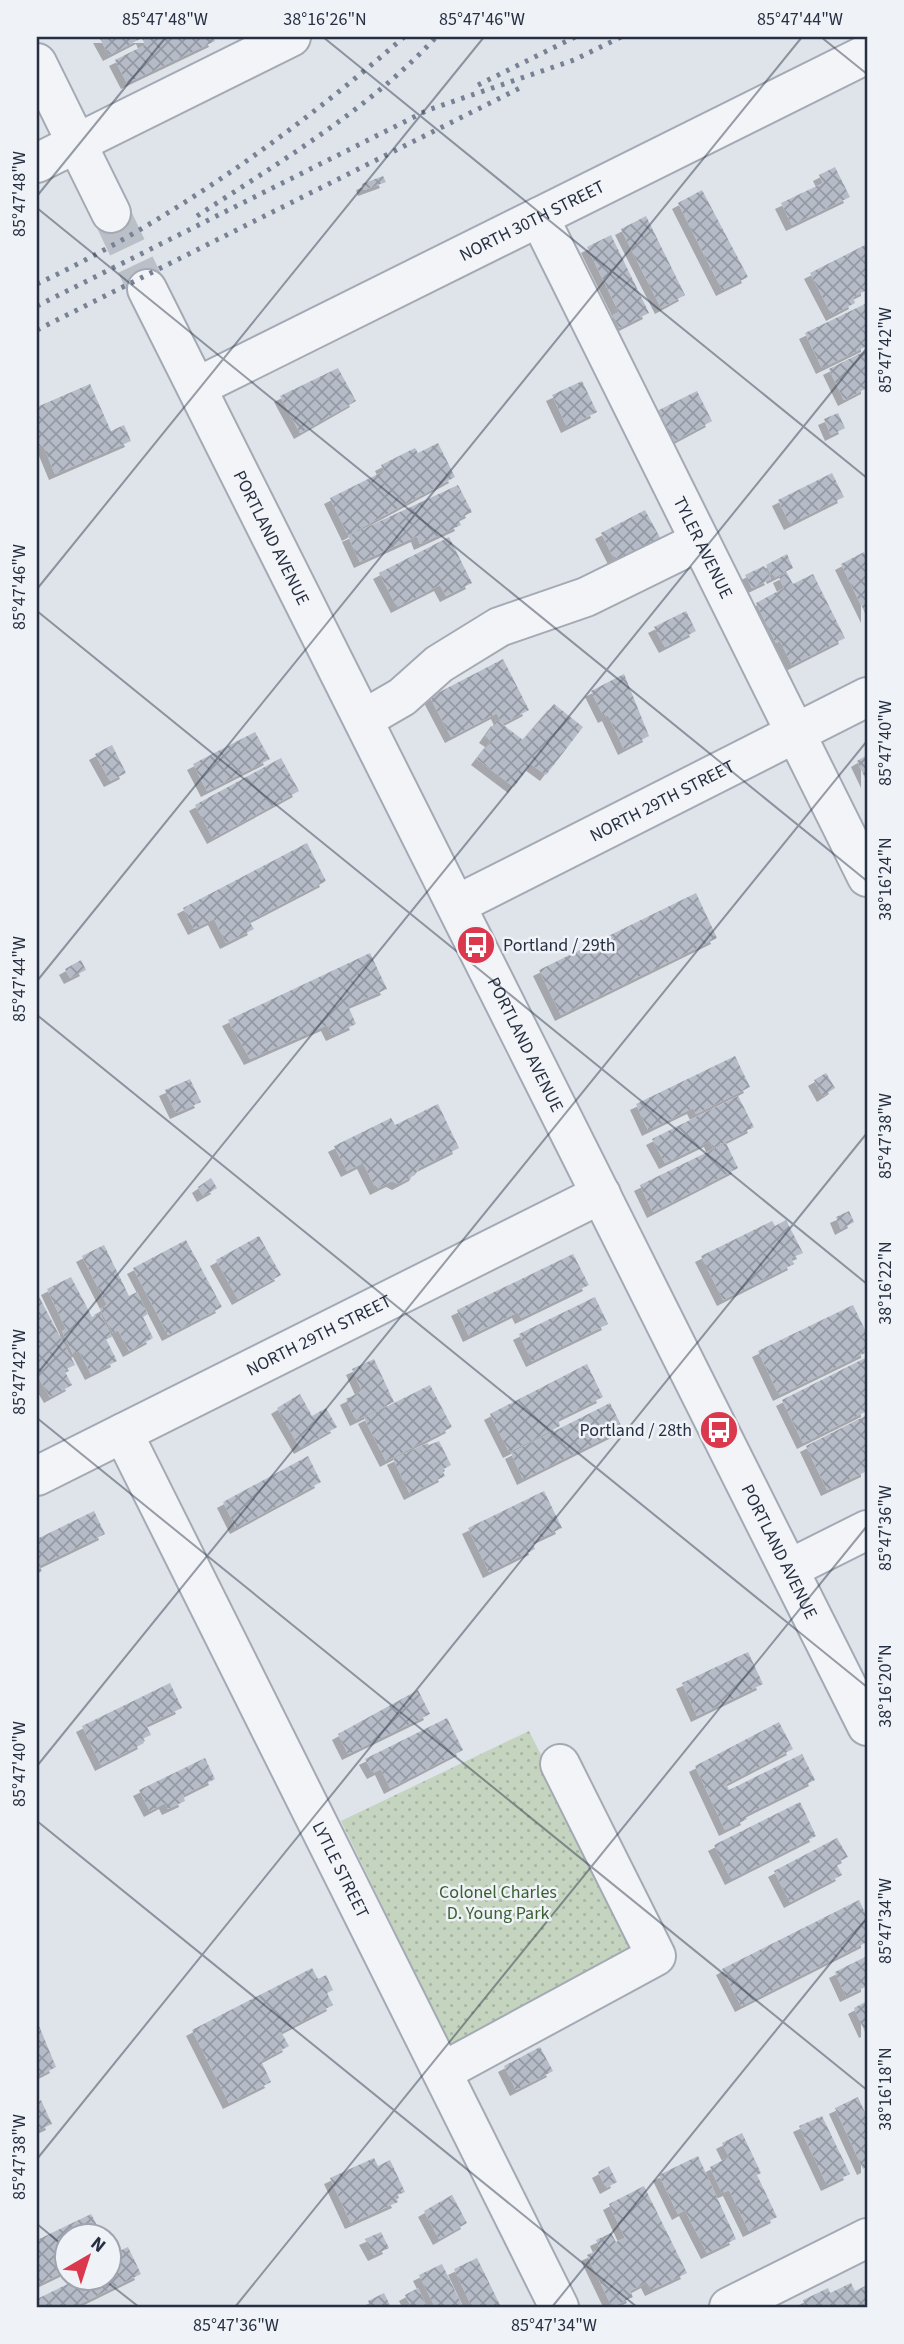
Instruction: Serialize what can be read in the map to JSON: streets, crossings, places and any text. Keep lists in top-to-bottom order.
{
  "streets": {
    "street": [
      "NORTH 30TH STREET",
      "PORTLAND AVENUE",
      "TYLER AVENUE",
      "NORTH 29TH STREET",
      "LYTLE STREET"
    ]
  },
  "crossings": [
    ["NORTH 30TH STREET", "PORTLAND AVENUE"],
    ["NORTH 30TH STREET", "TYLER AVENUE"],
    ["PORTLAND AVENUE", "NORTH 29TH STREET"],
    ["TYLER AVENUE", "NORTH 29TH STREET"],
    ["NORTH 29TH STREET", "LYTLE STREET"]
  ],
  "parks": ["Colonel Charles D. Young Park"],
  "places": {
    "bus stop": ["Portland / 29th", "Portland / 28th"]
  },
  "north": "top right",
  "coordinates": [
    "85°47'48\"W",
    "38°16'26\"N",
    "85°47'46\"W",
    "85°47'44\"W",
    "85°47'42\"W",
    "85°47'40\"W",
    "38°16'24\"N",
    "85°47'38\"W",
    "38°16'22\"N",
    "85°47'36\"W",
    "38°16'20\"N",
    "85°47'34\"W",
    "38°16'18\"N"
  ]
}
